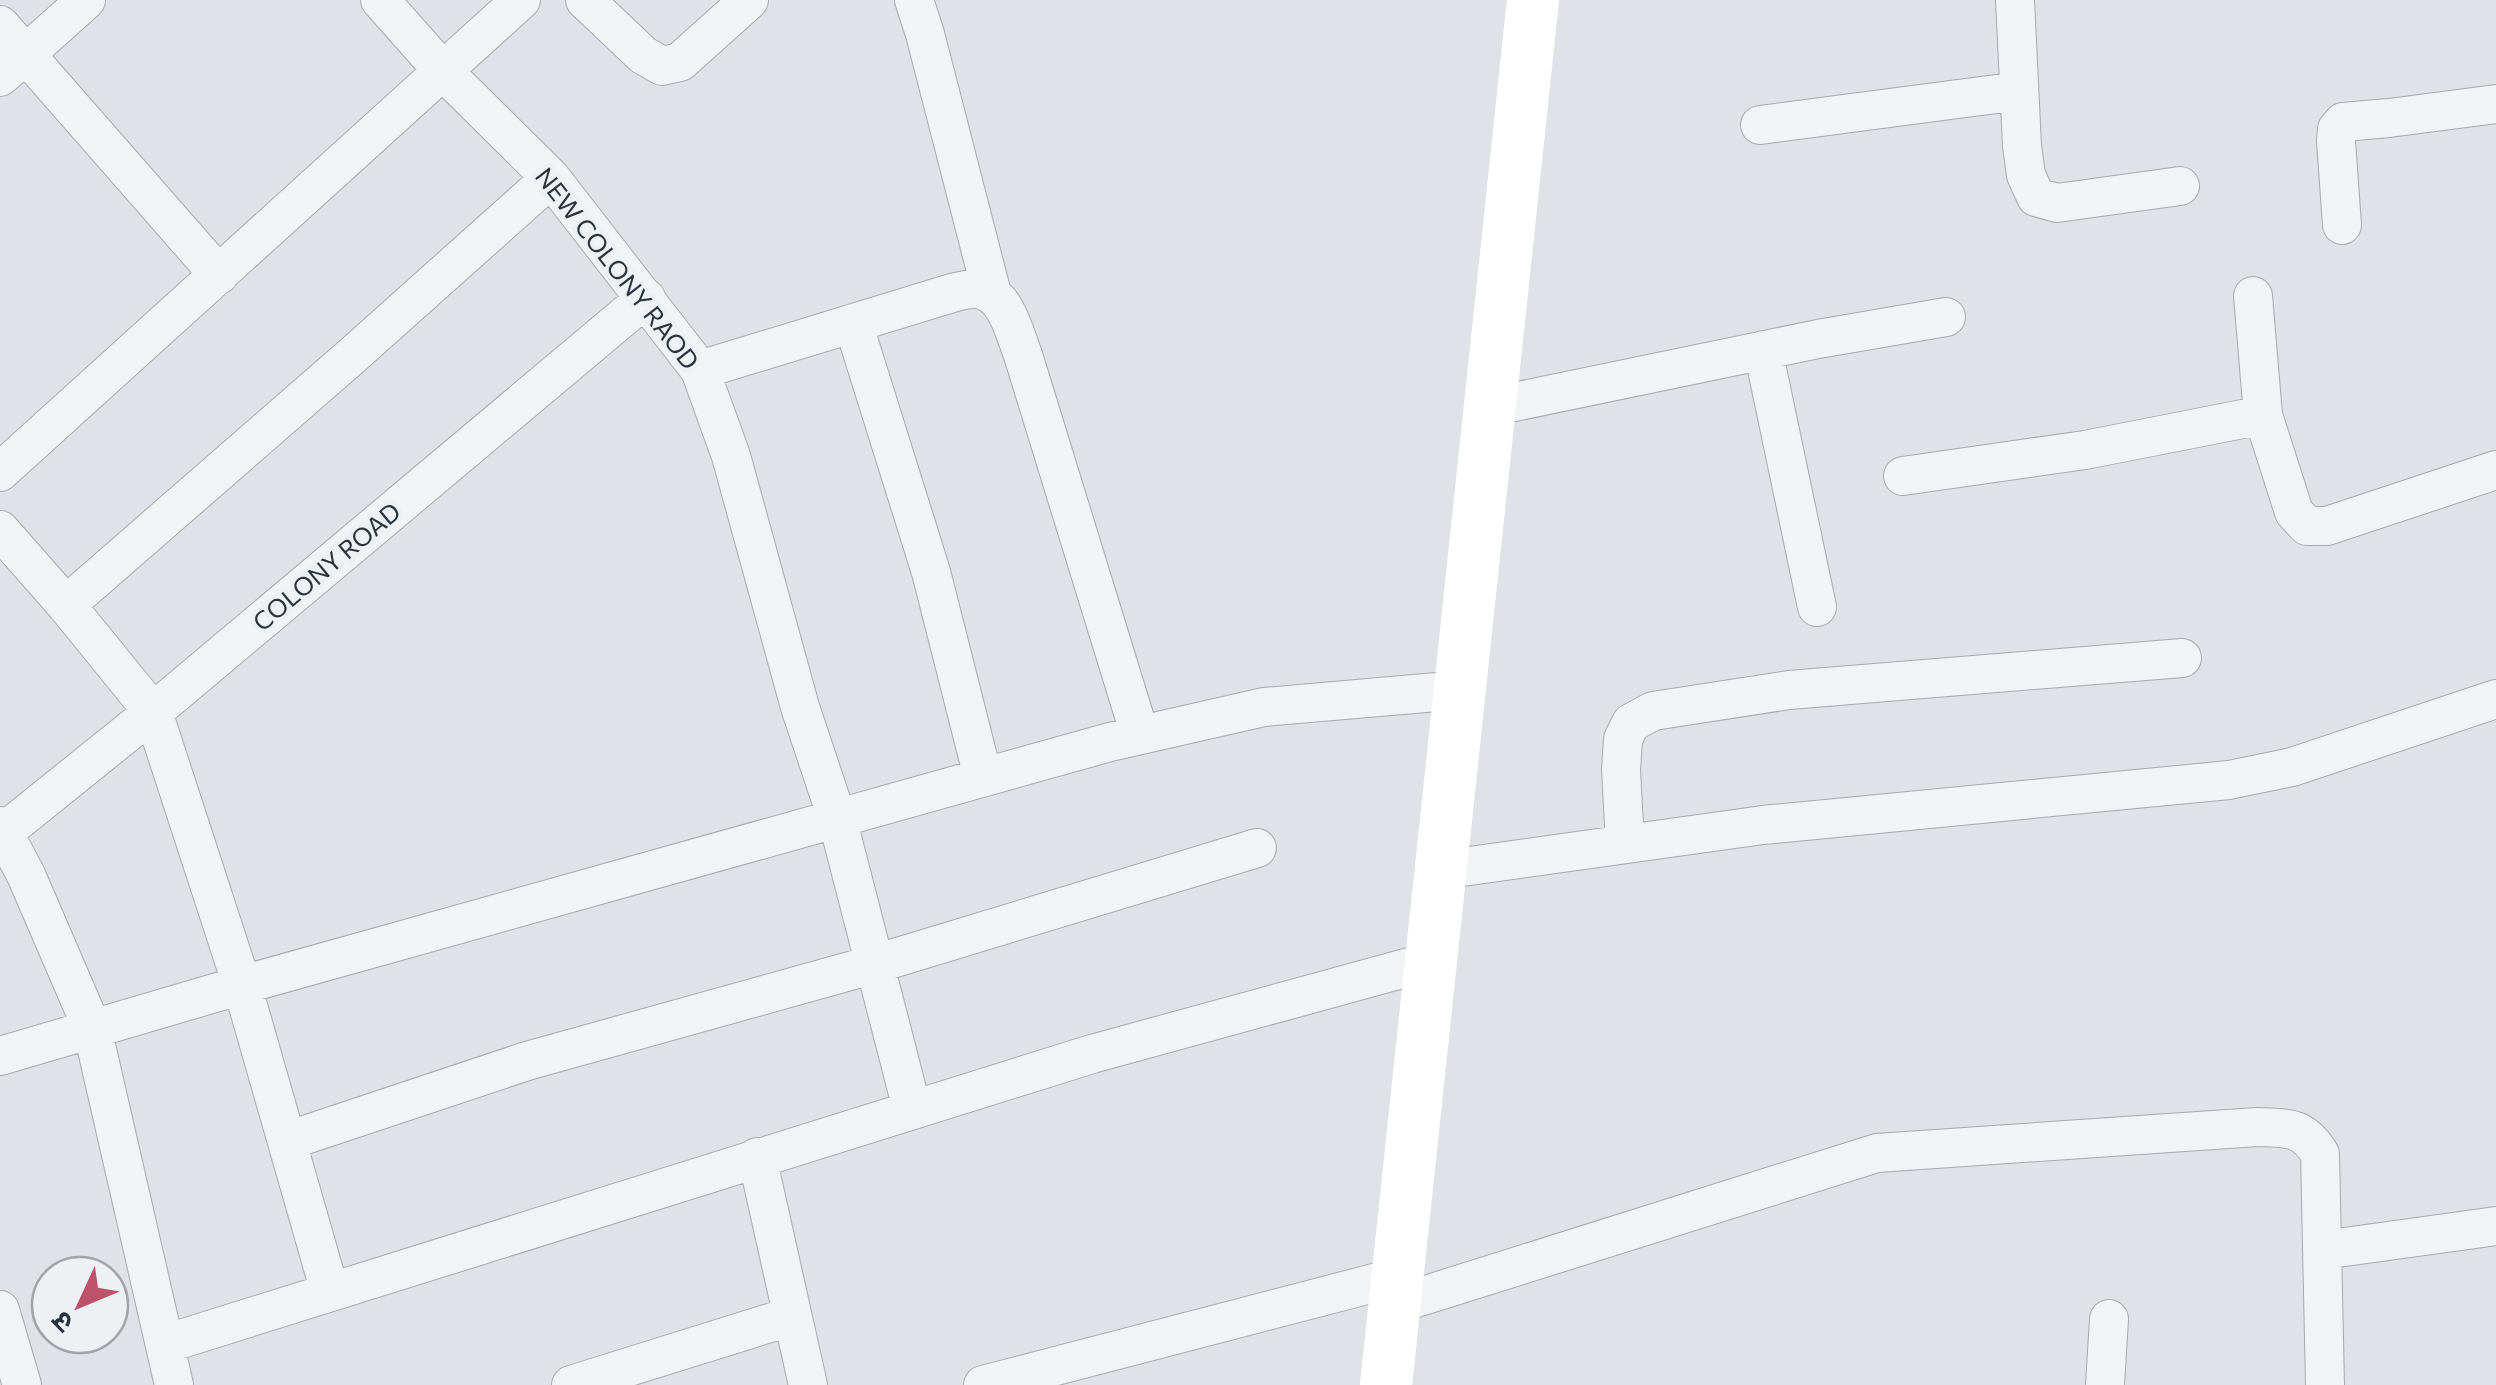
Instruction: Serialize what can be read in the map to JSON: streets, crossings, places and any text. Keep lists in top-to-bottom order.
{
  "streets": {
    "street": ["NEW COLONY RAOD", "COLONY ROAD"]
  },
  "crossings": [
    ["NEW COLONY RAOD", "COLONY ROAD"]
  ],
  "north": "bottom left"
}
